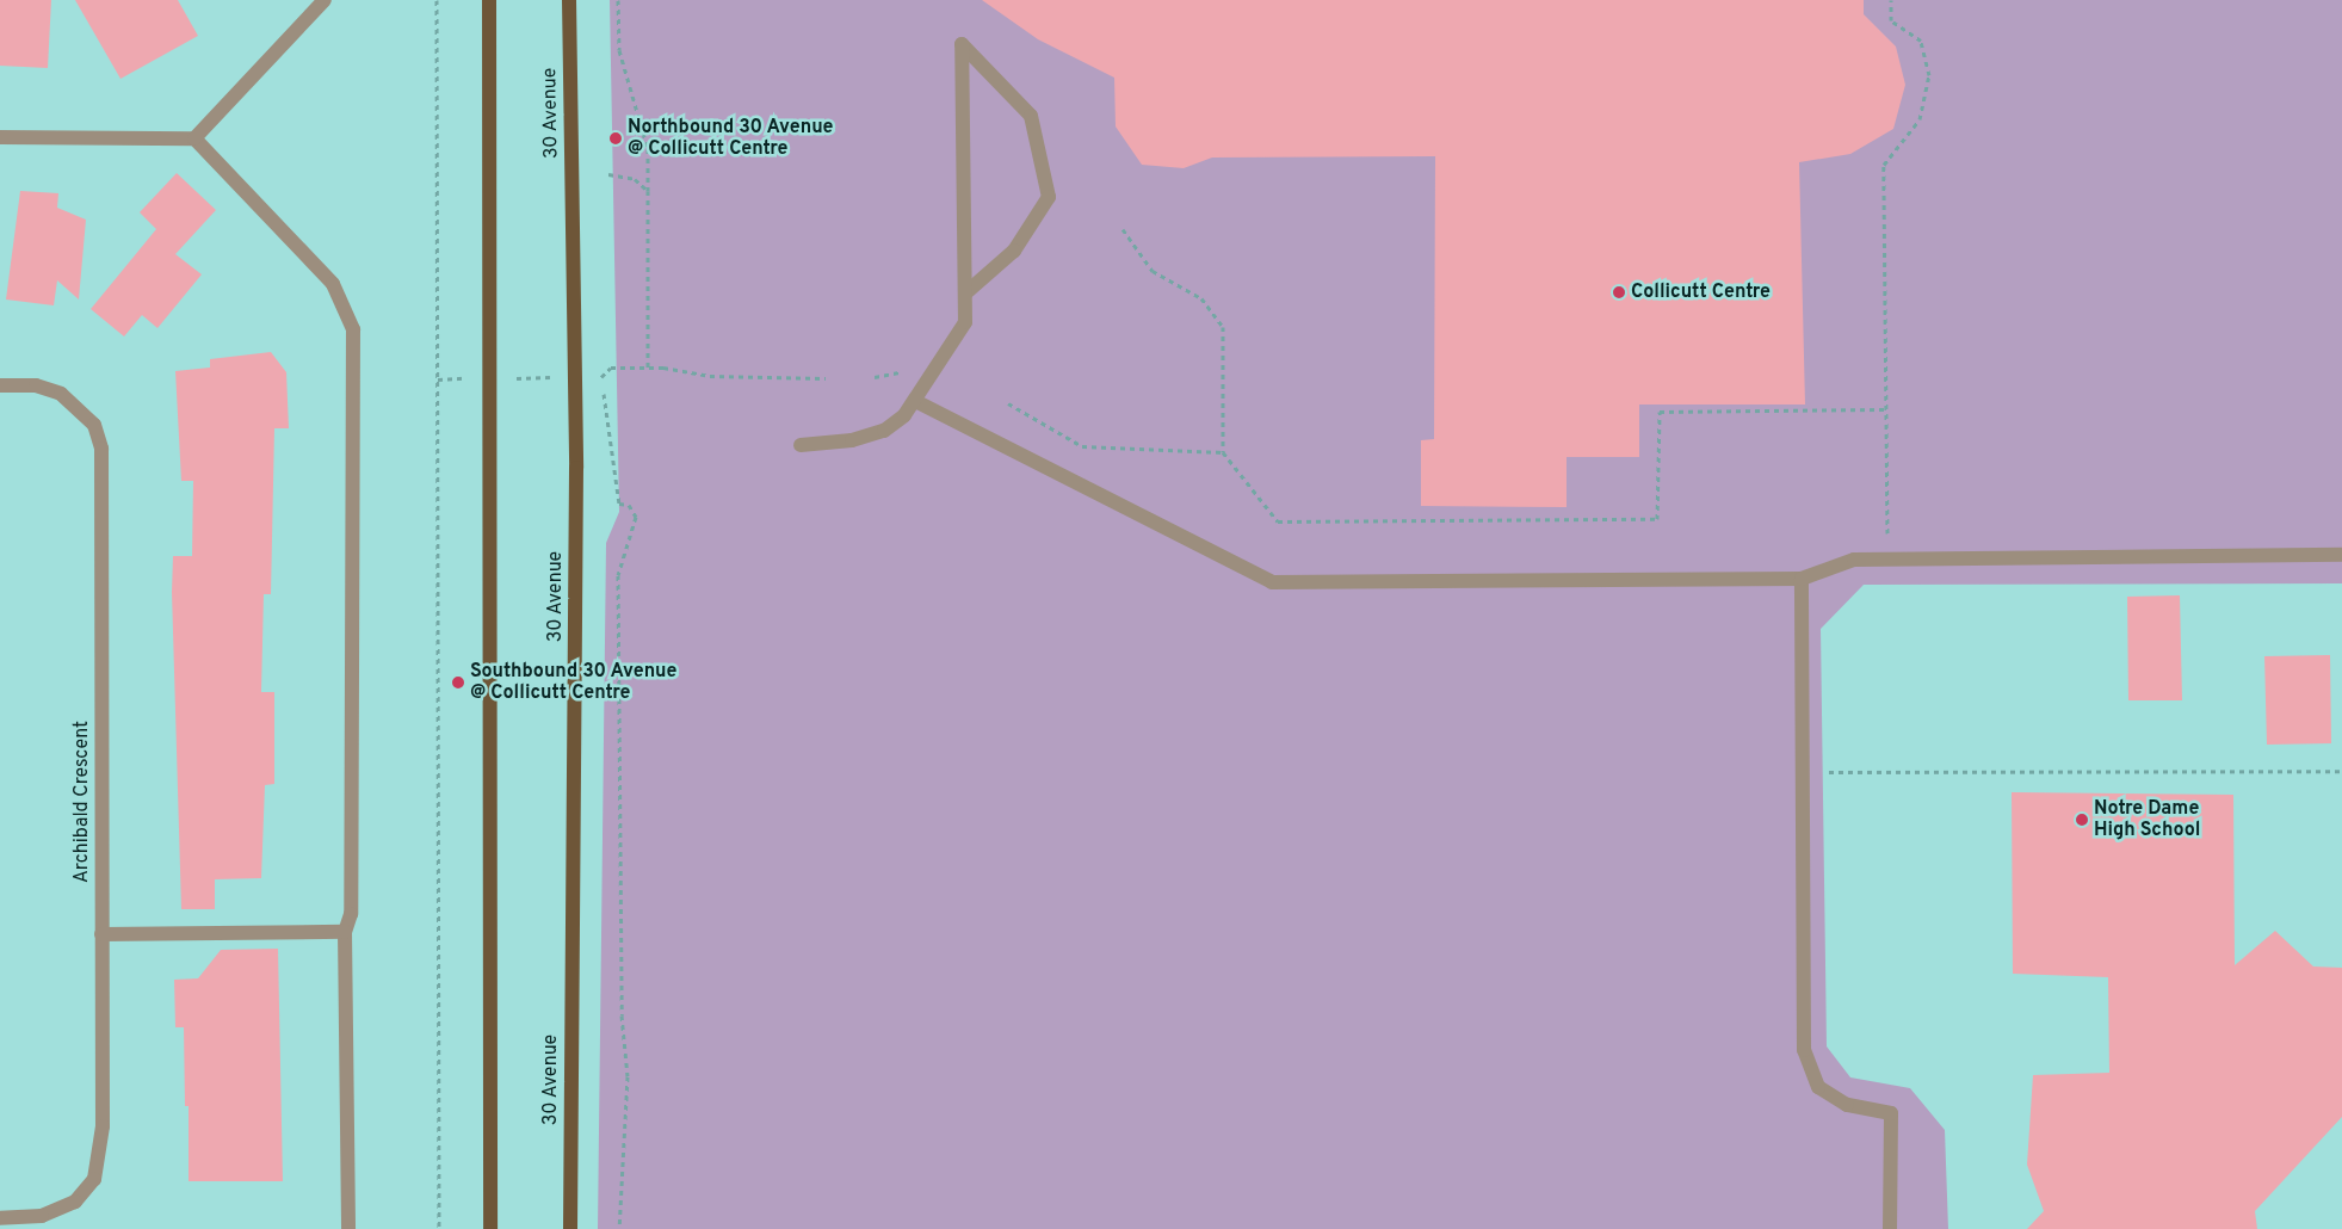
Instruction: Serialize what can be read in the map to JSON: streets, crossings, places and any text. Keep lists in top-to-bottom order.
{
  "streets": {
    "main road": ["30 Avenue"],
    "street": ["Archibald Crescent"]
  },
  "places": [
    "Northbound 30 Avenue @ Collicutt Centre",
    "Collicutt Centre",
    "Southbound 30 Avenue @ Collicutt Centre",
    "Notre Dame High School"
  ]
}
